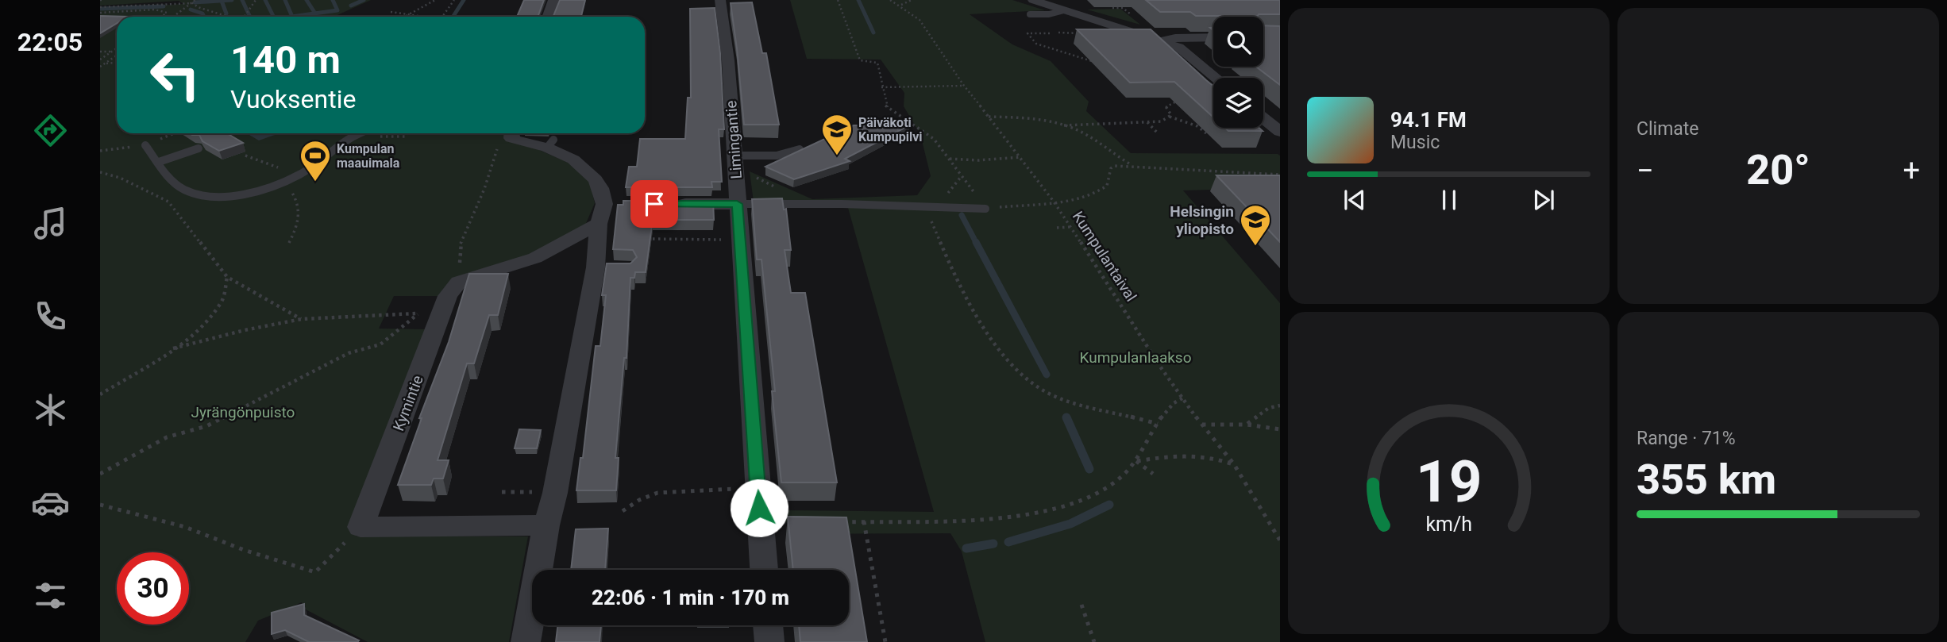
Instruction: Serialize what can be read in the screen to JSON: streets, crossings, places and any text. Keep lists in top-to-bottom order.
{
  "streets": {
    "street": ["Limingantie", "Kymintie"],
    "path": ["Kumpulantaival"]
  },
  "parks": ["Kumpulanlaakso", "Jyrängönpuisto"],
  "places": {
    "school or university": ["Päiväkoti Kumpupilvi", "Helsingin yliopisto"],
    "sports": ["Kumpulan maauimala"]
  },
  "page": {
    "tabs": "22:05",
    "tile": [
      "Climate",
      ["Range · 71%", "355 km"]
    ],
    "turn": ["140 m", "Vuoksentie"],
    "song": ["94.1 FM", "Music"],
    "heat": ["−", "20°", "+"],
    "limit": "30",
    "trip": "22:06 · 1 min · 170 m",
    "gauge": ["19", "km/h"]
  }
}
